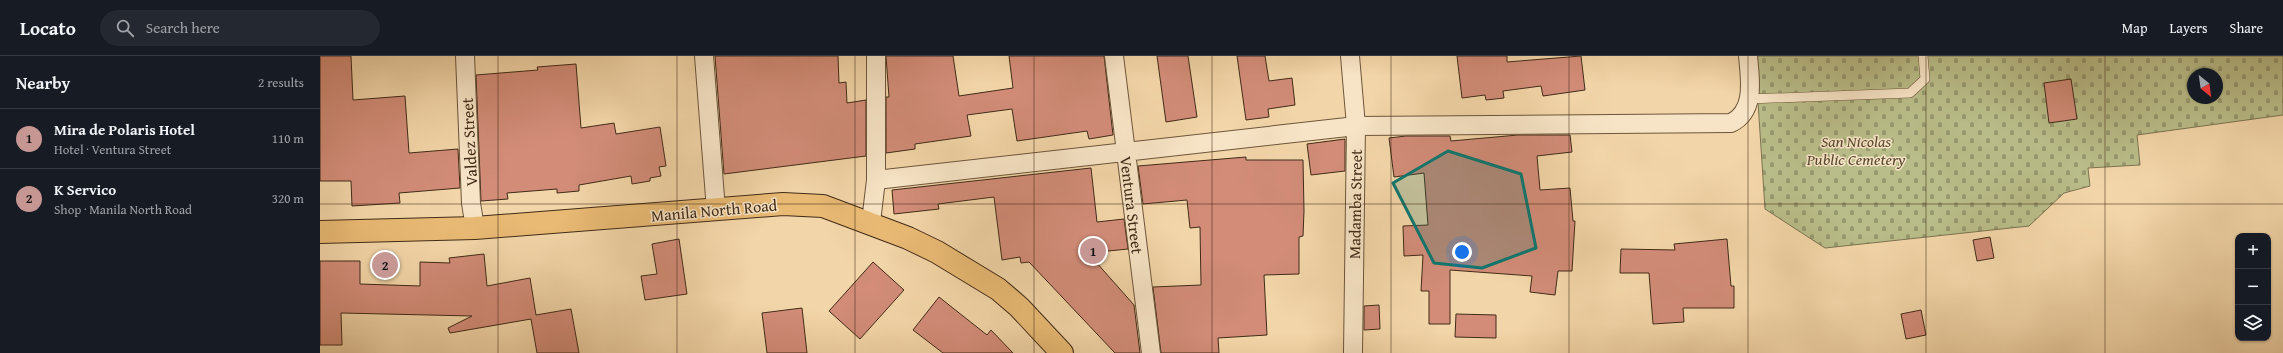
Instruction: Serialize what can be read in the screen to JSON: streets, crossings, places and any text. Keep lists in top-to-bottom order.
{
  "streets": {
    "highway": ["Manila North Road"],
    "street": ["Valdez Street", "Madamba Street", "Ventura Street"]
  },
  "crossings": [
    ["Valdez Street", "Manila North Road"]
  ],
  "parks": ["San Nicolas Public Cemetery"],
  "north": "bottom right",
  "page": {
    "header": "Locato",
    "search": "Search here",
    "nav": ["Map", "Layers", "Share"],
    "heading": ["Nearby", "2 results"],
    "list": [
      {
        "mark": "1",
        "name": "Mira de Polaris Hotel",
        "note": "Hotel · Ventura Street",
        "value": "110 m"
      },
      {
        "mark": "2",
        "name": "K Servico",
        "note": "Shop · Manila North Road",
        "value": "320 m"
      }
    ],
    "map_buttons": ["+", "−"],
    "pins": ["1", "2"]
  }
}
